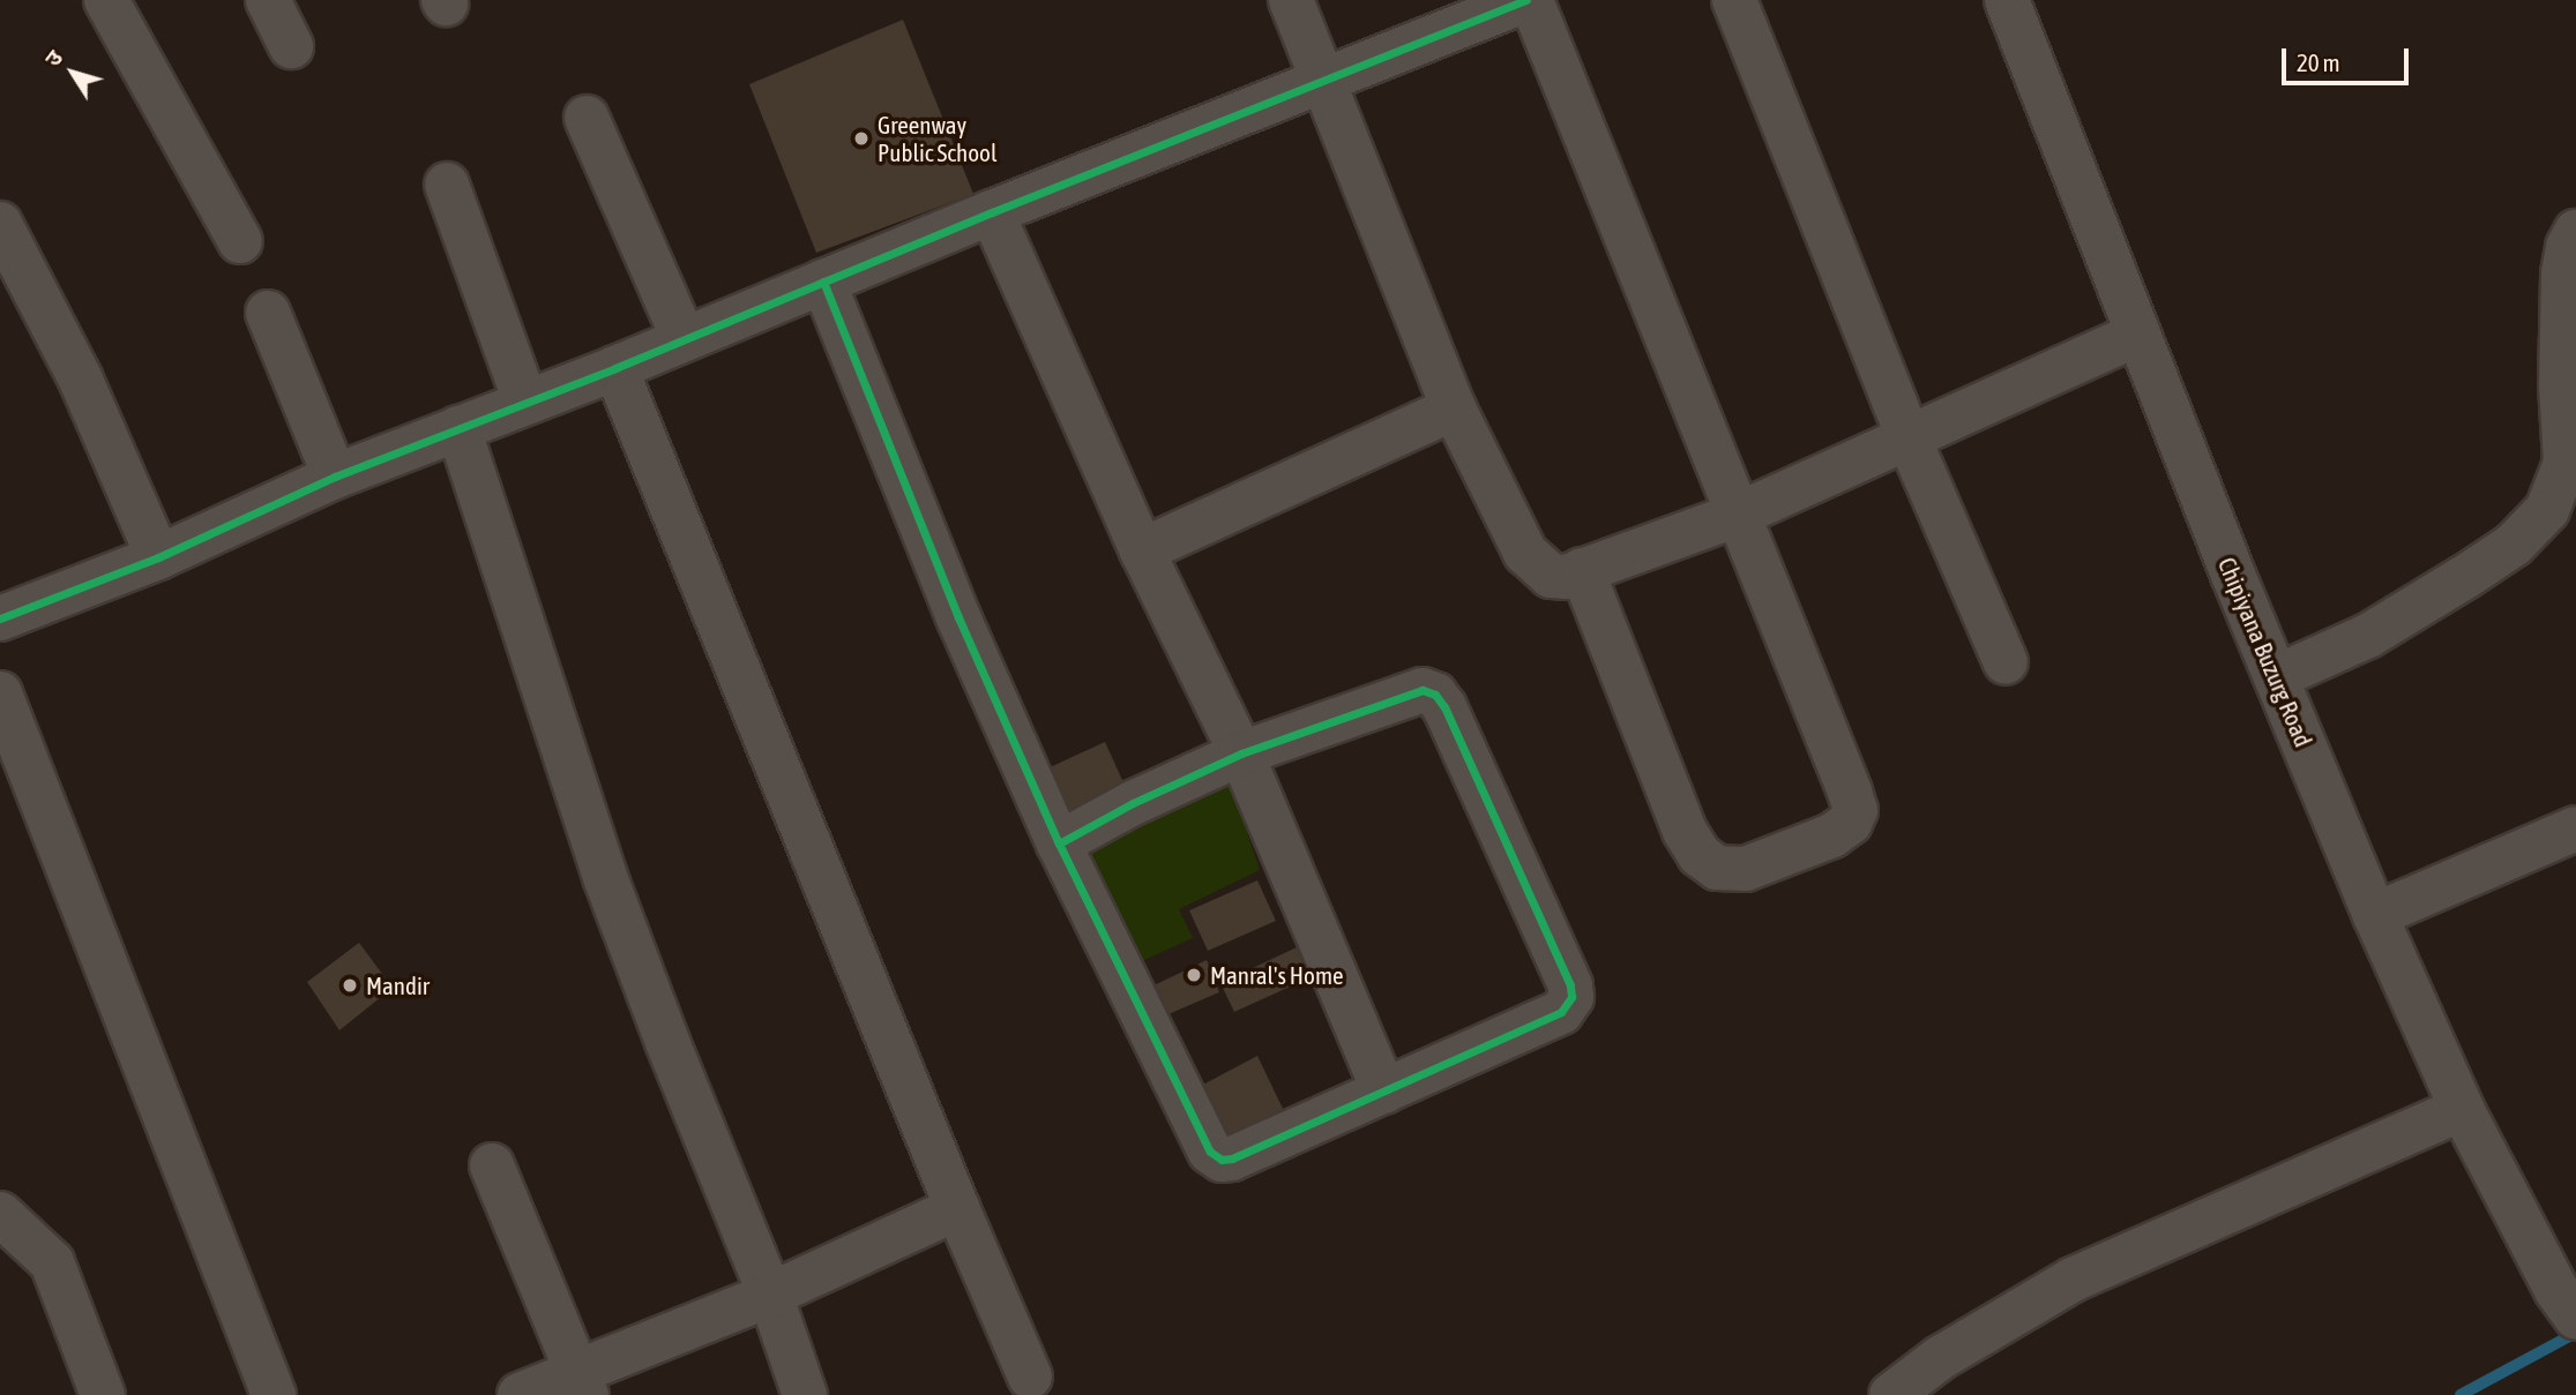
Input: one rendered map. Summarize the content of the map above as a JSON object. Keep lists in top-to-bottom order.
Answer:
{
  "streets": {
    "street": ["Chipiyana Buzurg Road"]
  },
  "places": ["Greenway Public School", "Manral's Home", "Mandir"],
  "scale_bar": "20 m",
  "north": "top left"
}
